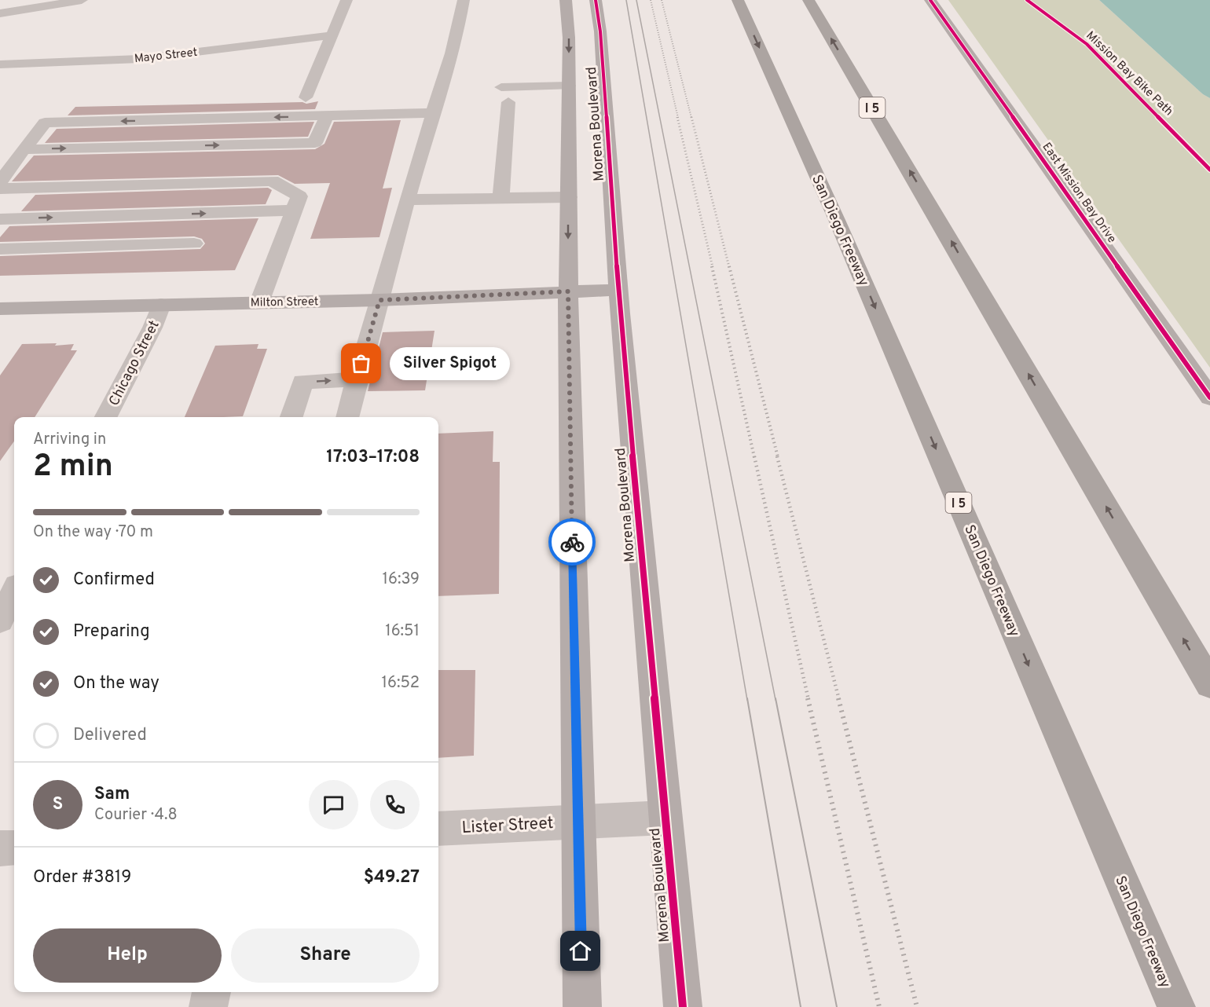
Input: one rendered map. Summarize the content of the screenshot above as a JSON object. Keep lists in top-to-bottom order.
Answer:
{
  "streets": {
    "highway": ["I 5", "San Diego Freeway"],
    "main road": ["Morena Boulevard", "East Mission Bay Drive", "Milton Street"],
    "street": ["Mayo Street", "Chicago Street", "Lister Street"],
    "cycle path": ["Mission Bay Bike Path"]
  },
  "crossings": [
    ["Morena Boulevard", "Milton Street"],
    ["Morena Boulevard", "Lister Street"],
    ["Milton Street", "Chicago Street"]
  ],
  "places": ["Silver Spigot"],
  "page": {
    "bubble": "Silver Spigot",
    "heading": ["2 min", "Arriving in", "17:03–17:08"],
    "panel": [
      "Sam",
      "Courier · 4.8",
      "Order #3819",
      "$49.27"
    ],
    "bar": "On the way · 70 m",
    "list": [
      ["Confirmed", "16:39"],
      ["Preparing", "16:51"],
      ["On the way", "16:52"],
      "Delivered"
    ],
    "round": "S",
    "buttons": ["Help", "Share"]
  }
}
